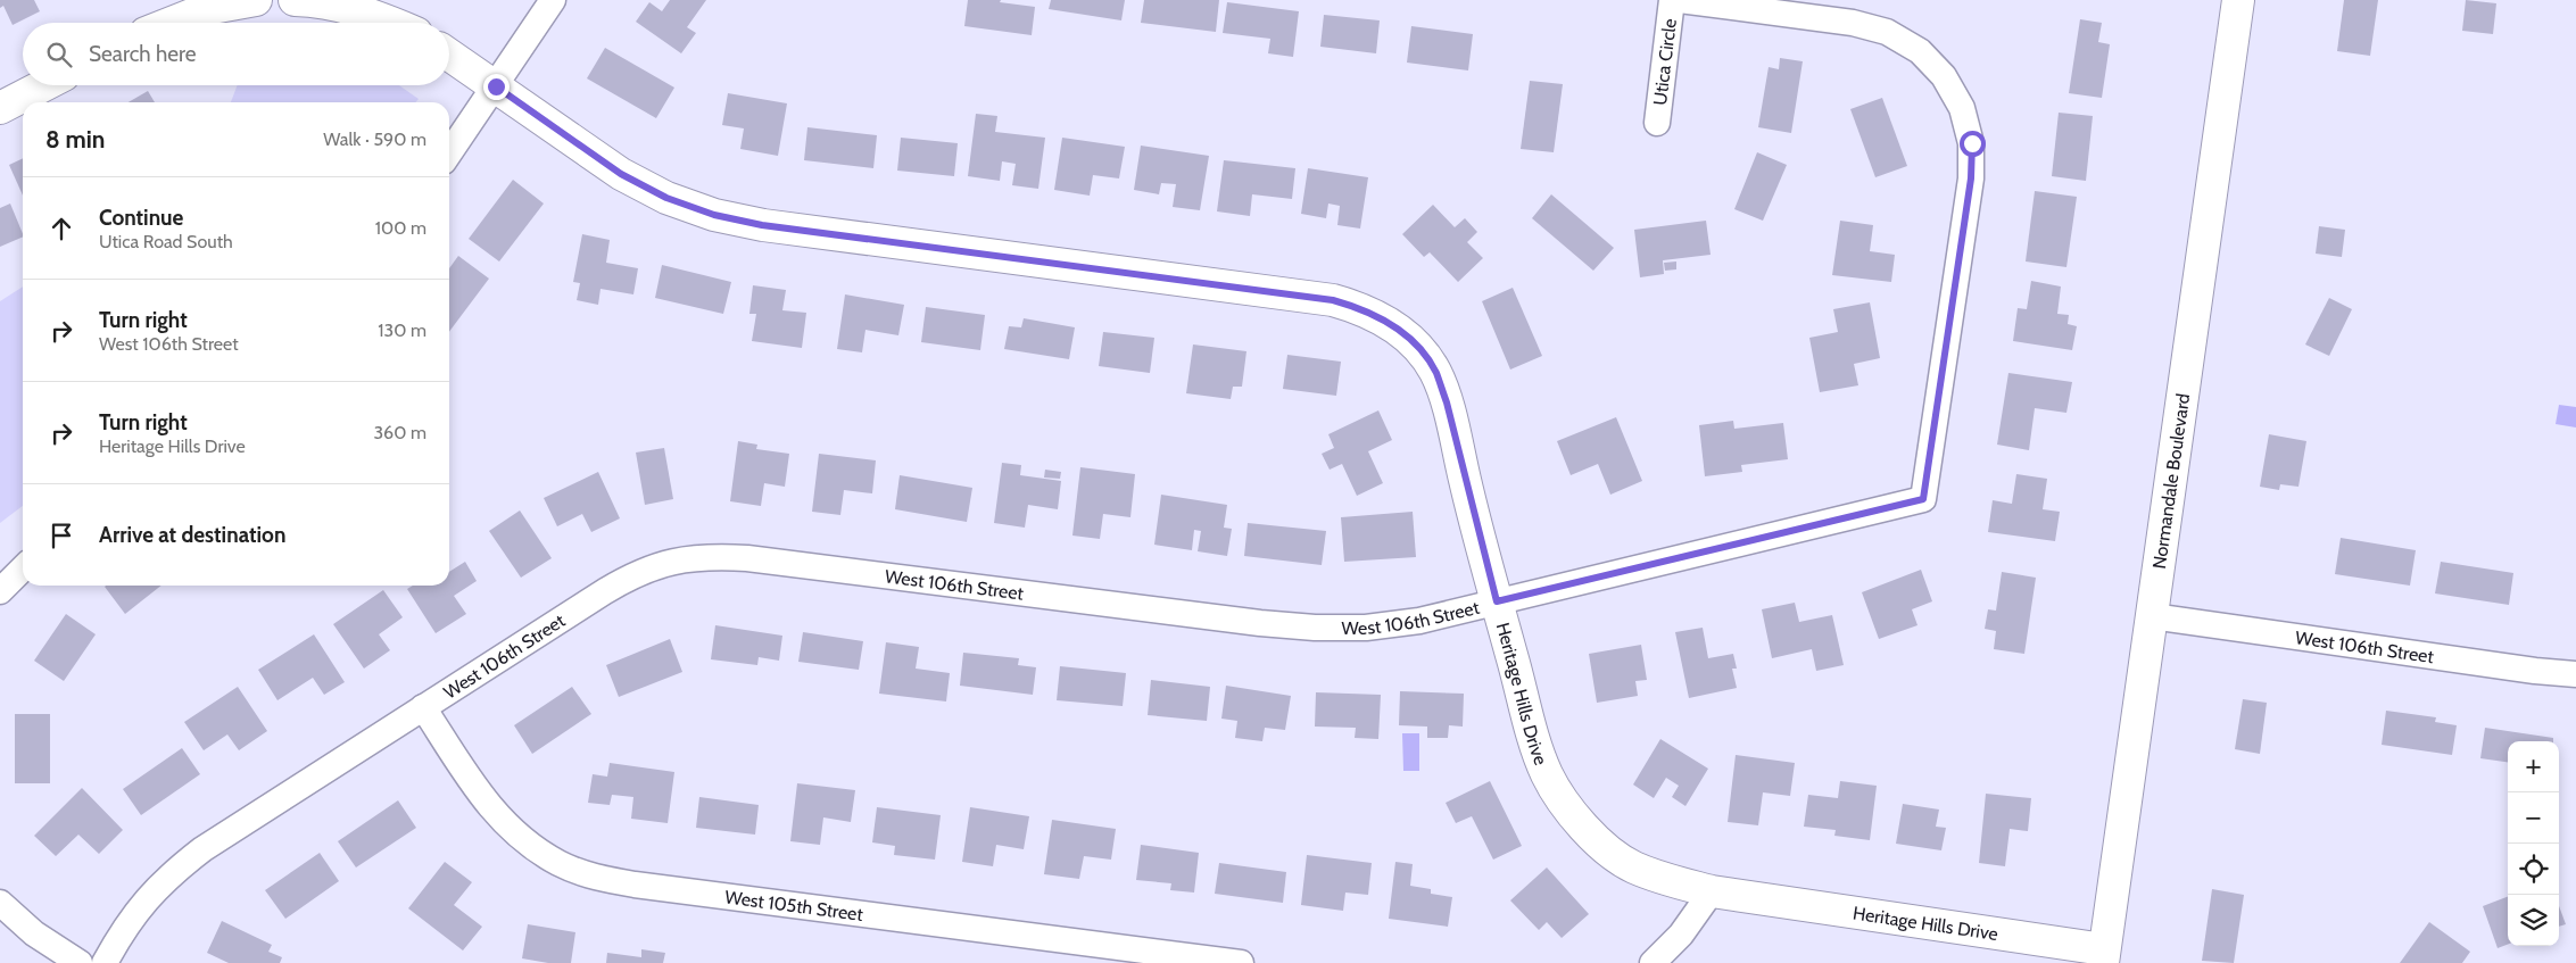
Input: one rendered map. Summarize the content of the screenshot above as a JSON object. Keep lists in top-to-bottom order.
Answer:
{
  "streets": {
    "street": [
      "Utica Circle",
      "Normandale Boulevard",
      "West 106th Street",
      "Heritage Hills Drive",
      "West 105th Street"
    ]
  },
  "crossings": [
    ["Normandale Boulevard", "West 106th Street"],
    ["Normandale Boulevard", "Heritage Hills Drive"],
    ["West 106th Street", "Heritage Hills Drive"],
    ["West 106th Street", "West 105th Street"]
  ],
  "page": {
    "search": "Search here",
    "heading": ["8 min", "Walk · 590 m"],
    "list": [
      ["Continue", "Utica Road South", "100 m"],
      ["Turn right", "West 106th Street", "130 m"],
      ["Turn right", "Heritage Hills Drive", "360 m"],
      "Arrive at destination"
    ],
    "map_buttons": ["+", "−"]
  }
}
